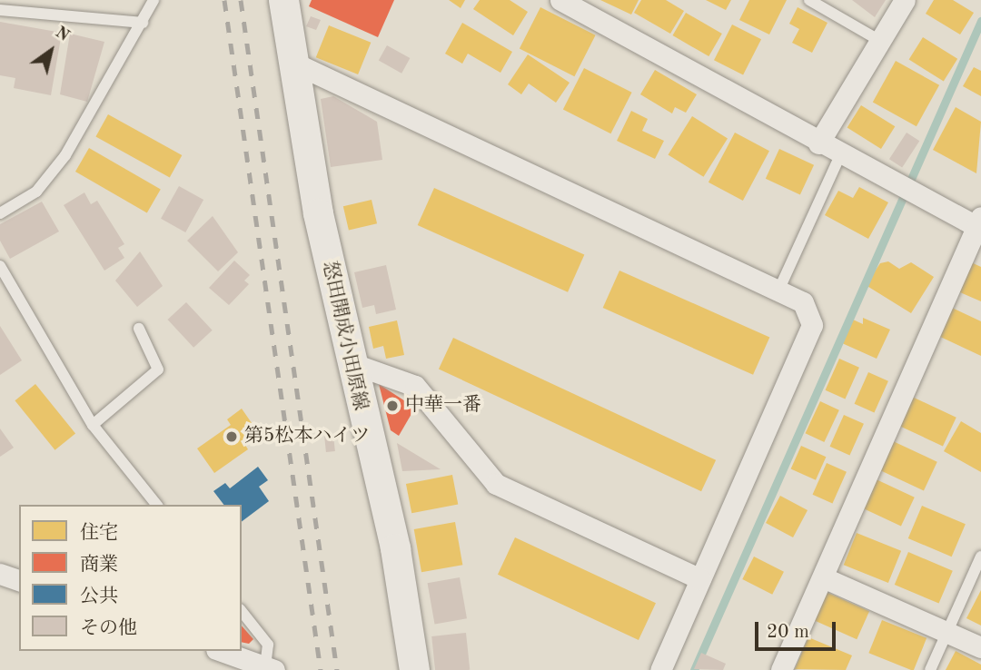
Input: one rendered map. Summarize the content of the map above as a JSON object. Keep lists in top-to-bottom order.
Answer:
{
  "streets": {
    "main road": ["怒田開成小田原線"]
  },
  "places": ["中華一番", "第5松本ハイツ"],
  "legend": [
    "住宅",
    "商業",
    "公共",
    "その他"
  ],
  "scale_bar": "20 m",
  "north": "top right"
}
